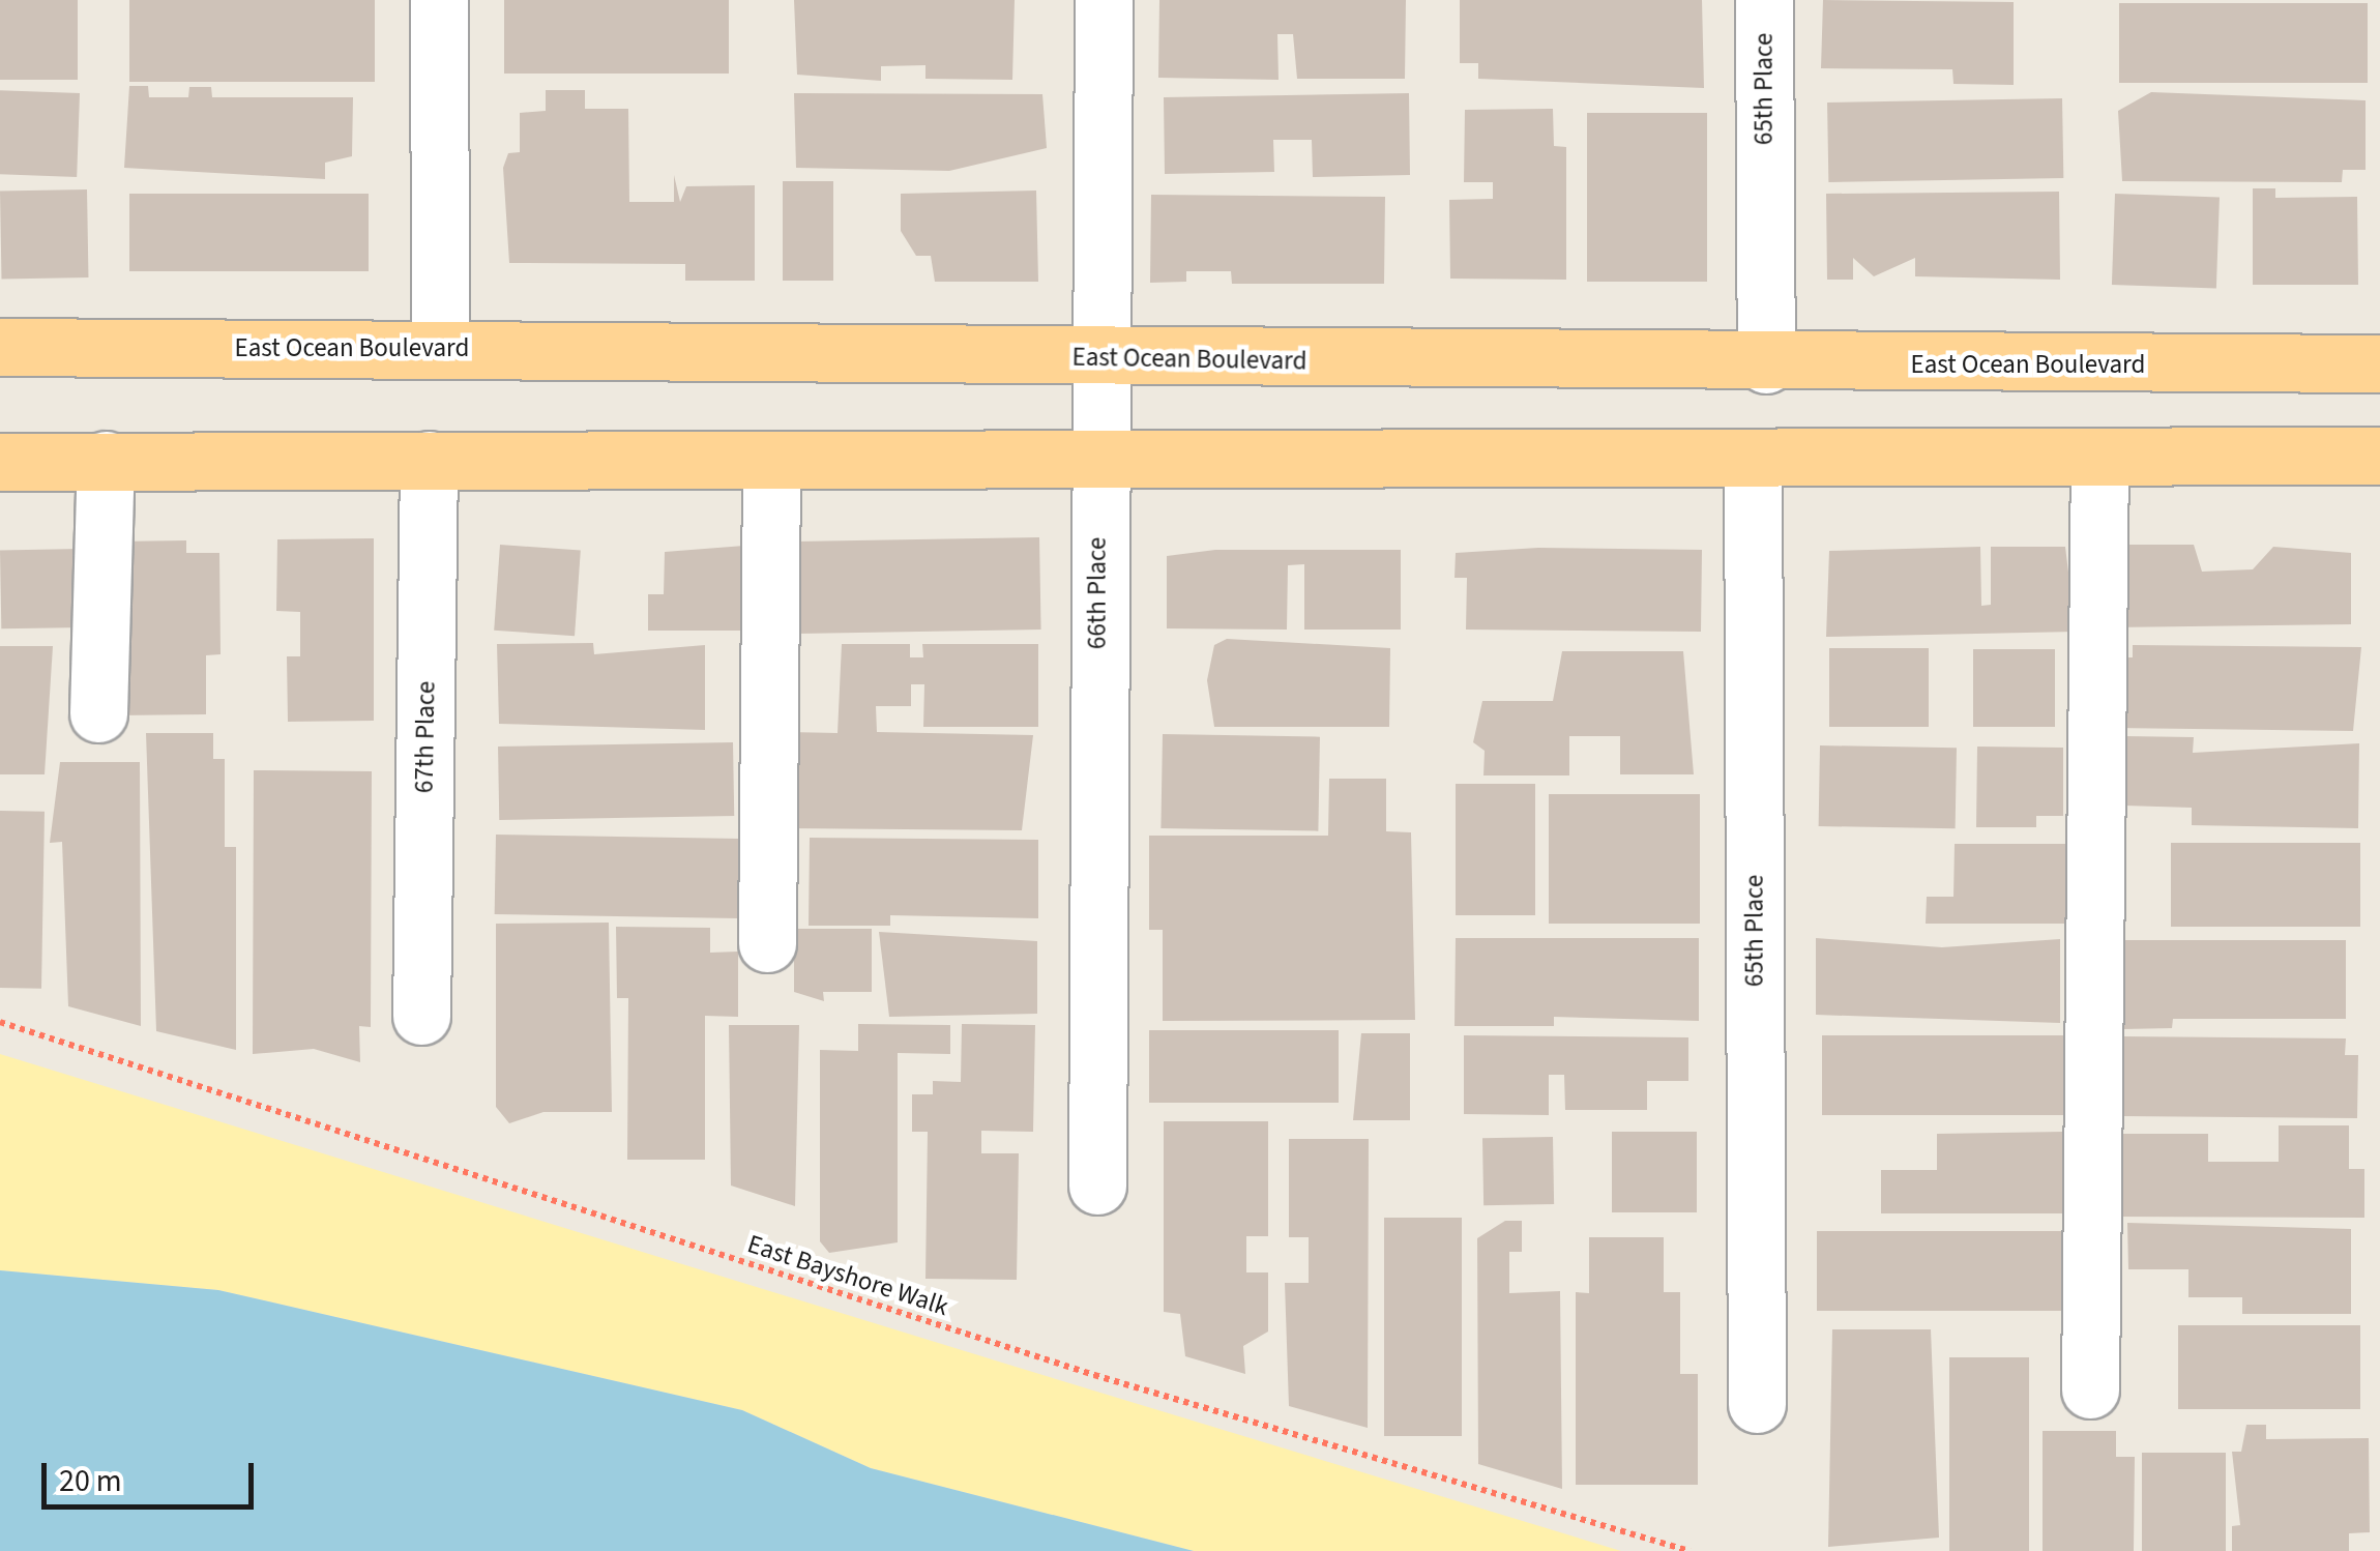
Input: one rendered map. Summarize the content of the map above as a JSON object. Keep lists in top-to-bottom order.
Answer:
{
  "streets": {
    "main road": ["East Ocean Boulevard"],
    "street": ["65th Place", "66th Place", "67th Place"],
    "path": ["East Bayshore Walk"]
  },
  "crossings": [
    ["65th Place", "East Ocean Boulevard"],
    ["East Ocean Boulevard", "66th Place"]
  ],
  "scale_bar": "20 m"
}
